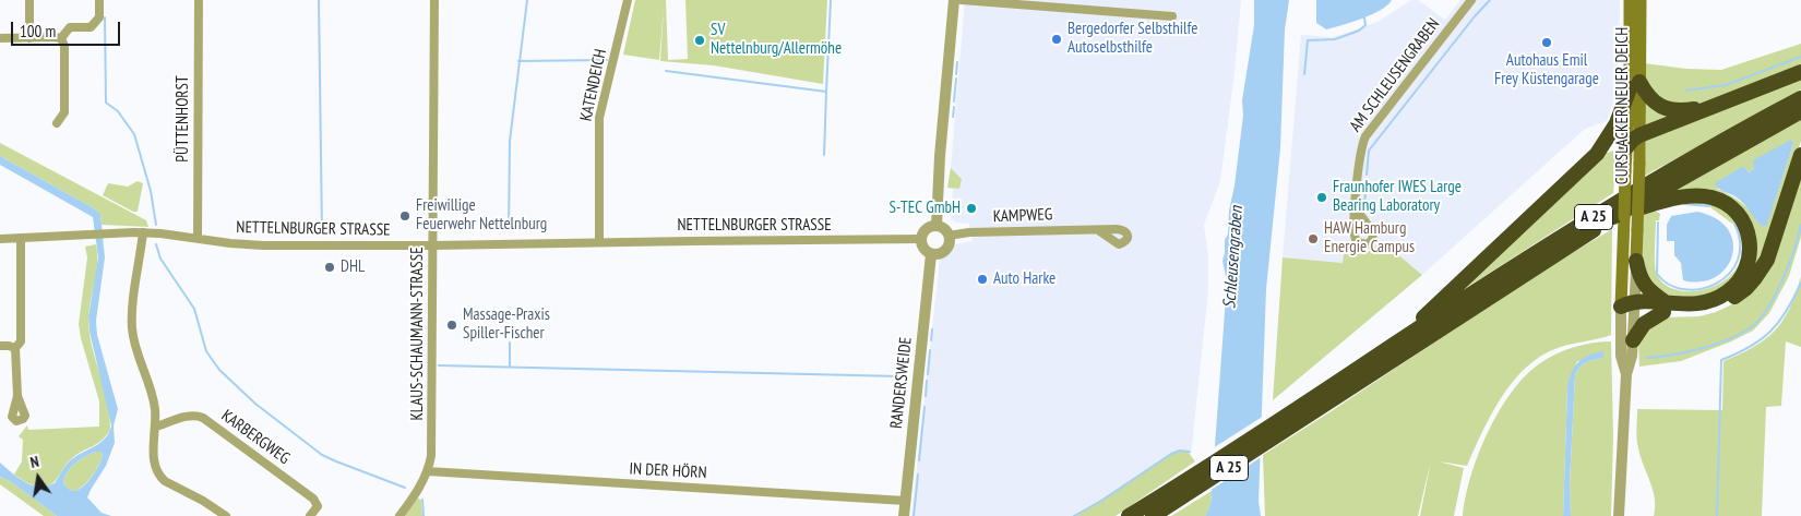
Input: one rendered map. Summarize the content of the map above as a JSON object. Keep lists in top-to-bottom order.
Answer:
{
  "streets": {
    "highway": ["A 25"],
    "main road": ["CURSLACKER NEUER DEICH"],
    "street": [
      "AM SCHLEUSENGRABEN",
      "KATENDEICH",
      "PÜTTENHORST",
      "KAMPWEG",
      "NETTELNBURGER STRASSE",
      "KLAUS-SCHAUMANN-STRASSE",
      "RANDERSWEIDE",
      "KARBERGWEG",
      "IN DER HÖRN"
    ]
  },
  "crossings": [
    ["KATENDEICH", "NETTELNBURGER STRASSE"],
    ["PÜTTENHORST", "NETTELNBURGER STRASSE"],
    ["KAMPWEG", "NETTELNBURGER STRASSE"],
    ["KAMPWEG", "RANDERSWEIDE"],
    ["NETTELNBURGER STRASSE", "KLAUS-SCHAUMANN-STRASSE"],
    ["NETTELNBURGER STRASSE", "RANDERSWEIDE"],
    ["KLAUS-SCHAUMANN-STRASSE", "IN DER HÖRN"],
    ["RANDERSWEIDE", "IN DER HÖRN"]
  ],
  "water": ["Schleusengraben"],
  "places": [
    "Bergedorfer Selbsthilfe Autoselbsthilfe",
    "SV Nettelnburg/Allermöhe",
    "Autohaus Emil Frey Küstengarage",
    "Fraunhofer IWES Large Bearing Laboratory",
    "S-TEC GmbH",
    "Freiwillige Feuerwehr Nettelnburg",
    "HAW Hamburg Energie Campus",
    "DHL",
    "Auto Harke",
    "Massage-Praxis Spiller-Fischer"
  ],
  "scale_bar": "100 m",
  "north": "top"
}
